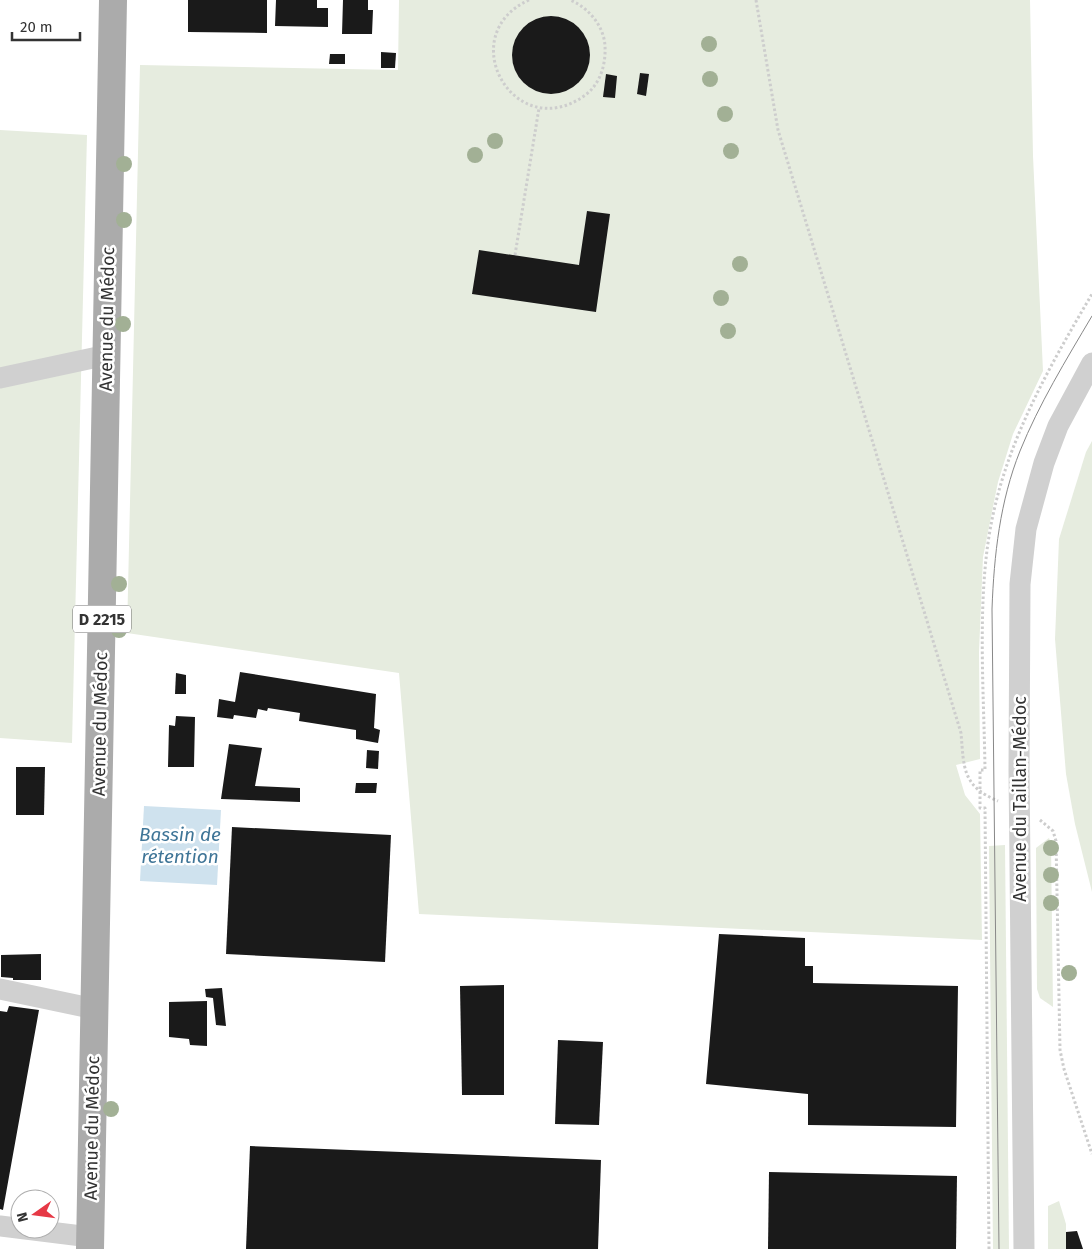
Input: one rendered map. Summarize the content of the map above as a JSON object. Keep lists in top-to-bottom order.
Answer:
{
  "streets": {
    "main road": ["Avenue du Médoc", "D 2215"],
    "street": ["Avenue du Taillan-Médoc"]
  },
  "water": ["Bassin de rétention"],
  "scale_bar": "20 m",
  "north": "left"
}
